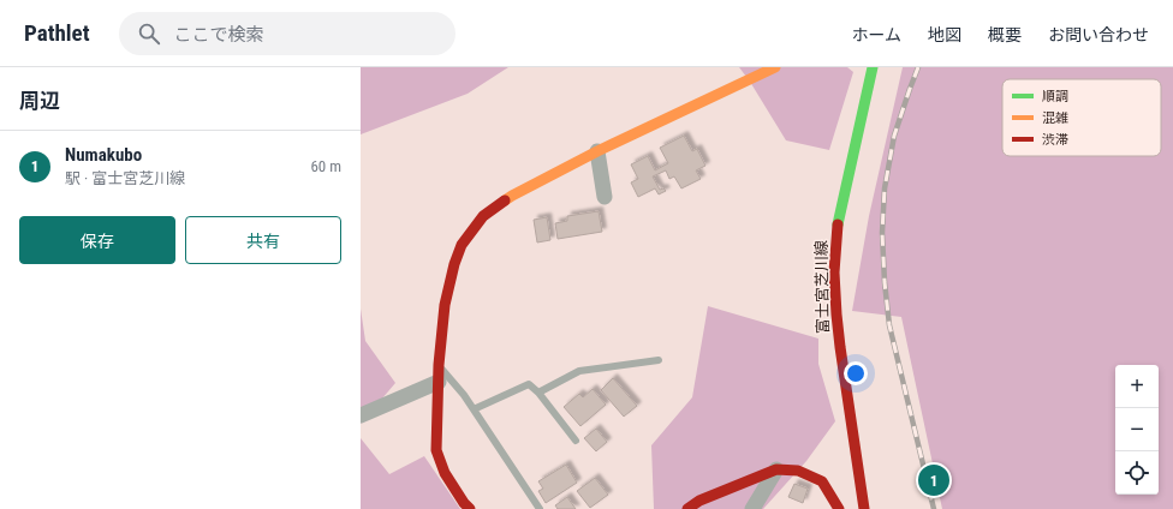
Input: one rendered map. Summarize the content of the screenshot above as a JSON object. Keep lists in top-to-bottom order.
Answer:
{
  "streets": {
    "street": ["富士宮芝川線"]
  },
  "legend": ["順調", "混雑", "渋滞"],
  "page": {
    "header": "Pathlet",
    "search": "ここで検索",
    "nav": [
      "ホーム",
      "地図",
      "概要",
      "お問い合わせ"
    ],
    "heading": "周辺",
    "list": [
      {
        "mark": "1",
        "name": "Numakubo",
        "note": "駅 · 富士宮芝川線",
        "value": "60 m"
      }
    ],
    "buttons": ["保存", "共有"],
    "map_buttons": ["+", "−"],
    "pins": "1"
  }
}
